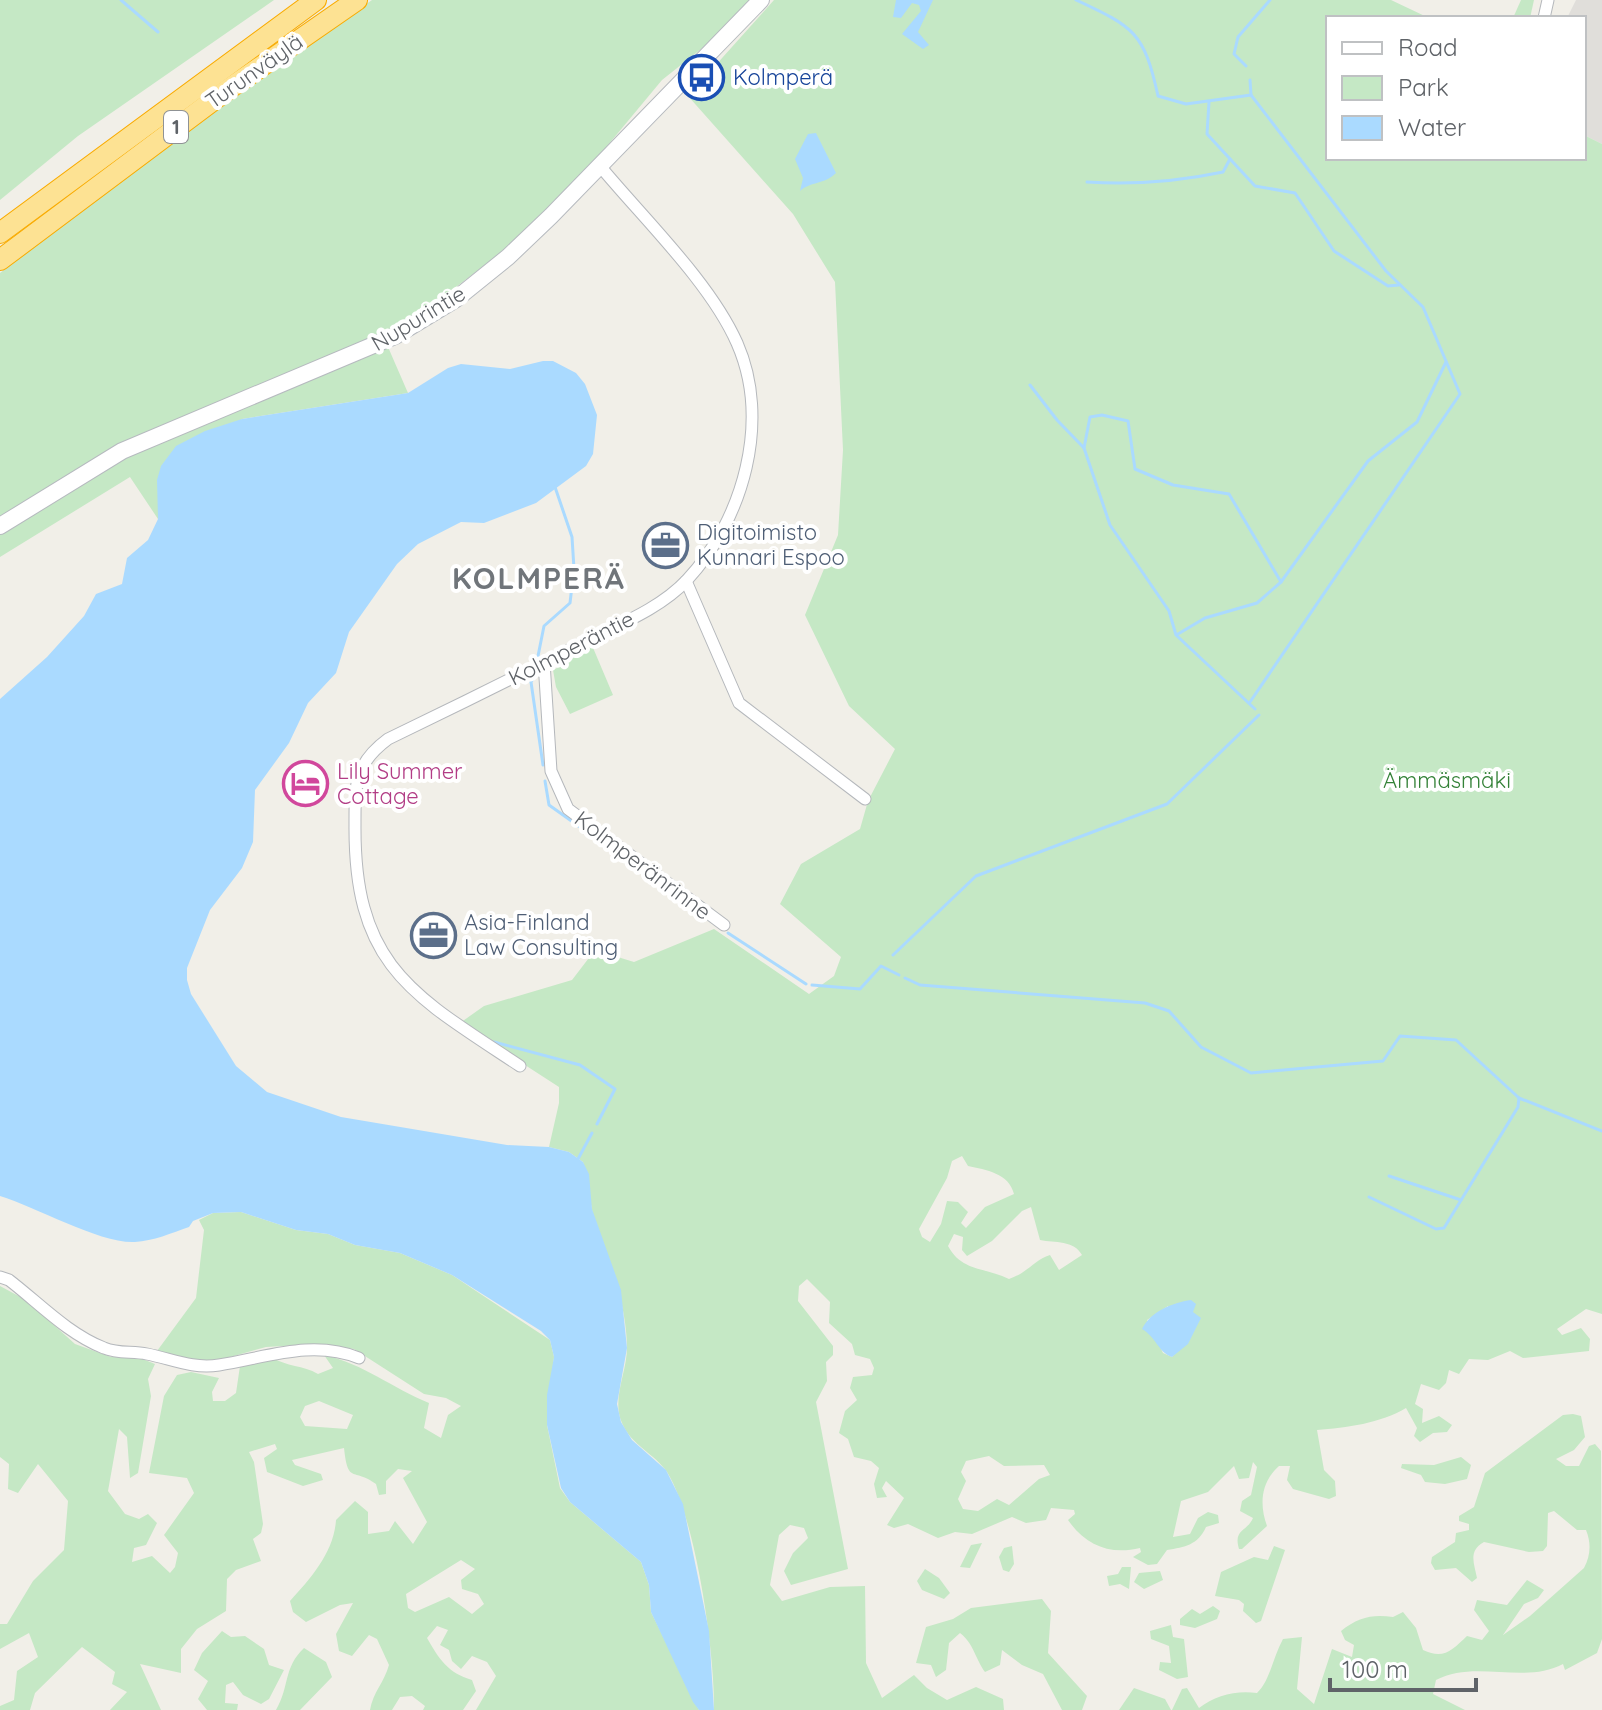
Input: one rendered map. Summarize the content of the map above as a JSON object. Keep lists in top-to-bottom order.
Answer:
{
  "streets": {
    "highway": ["Turunväylä", "1"],
    "main road": ["Nupurintie"],
    "street": ["Kolmperäntie", "Kolmperänrinne"]
  },
  "crossings": [
    ["Nupurintie", "Kolmperäntie"],
    ["Kolmperäntie", "Kolmperänrinne"]
  ],
  "districts": ["KOLMPERÄ"],
  "parks": ["Ämmäsmäki"],
  "places": {
    "bus stop": ["Kolmperä"],
    "office": ["Digitoimisto Kunnari Espoo", "Asia-Finland Law Consulting"],
    "hotel": ["Lily Summer Cottage"]
  },
  "legend": ["Road", "Park", "Water"],
  "scale_bar": "100 m"
}
